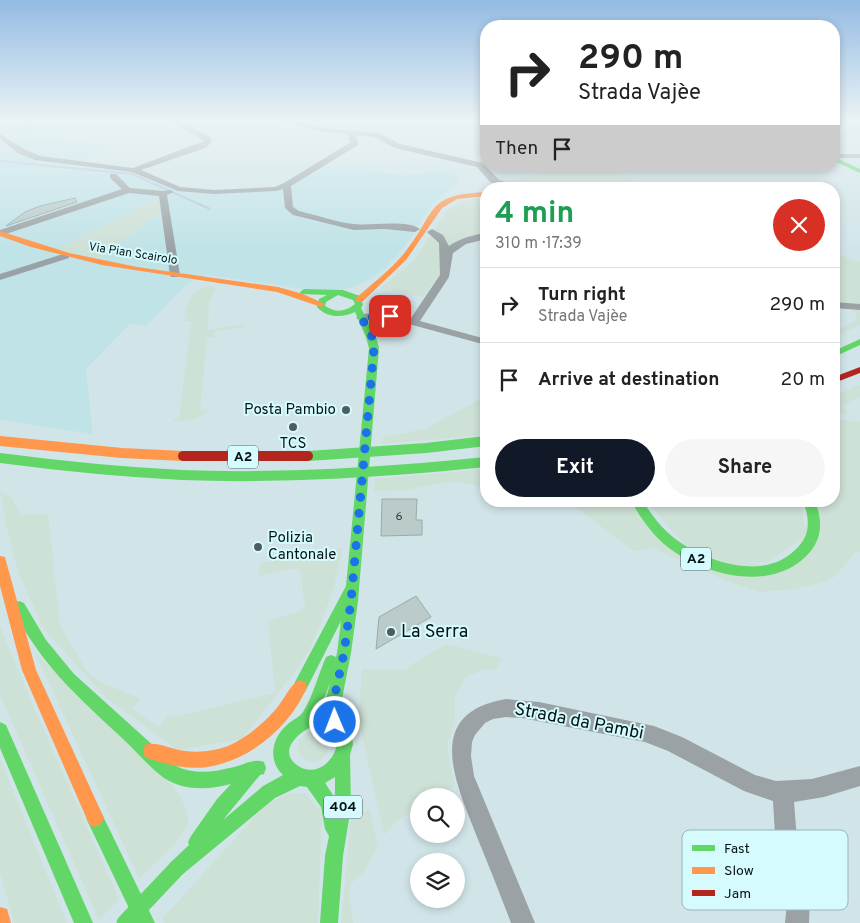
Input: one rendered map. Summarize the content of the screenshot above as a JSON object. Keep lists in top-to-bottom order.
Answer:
{
  "streets": {
    "main road": ["Via Pian Scairolo", "A2", "404"],
    "street": ["Strada da Pambi"]
  },
  "places": [
    "Posta Pambio",
    "TCS",
    "Polizia Cantonale",
    "La Serra"
  ],
  "house_numbers": ["6"],
  "legend": ["Fast", "Slow", "Jam"],
  "page": {
    "turn": ["290 m", "Strada Vajèe"],
    "then": "Then",
    "heading": ["4 min", "310 m · 17:39"],
    "list": [
      {
        "name": "Turn right",
        "note": "Strada Vajèe",
        "value": "290 m"
      },
      {
        "name": "Arrive at destination",
        "value": "20 m"
      }
    ],
    "buttons": ["Exit", "Share"]
  }
}
